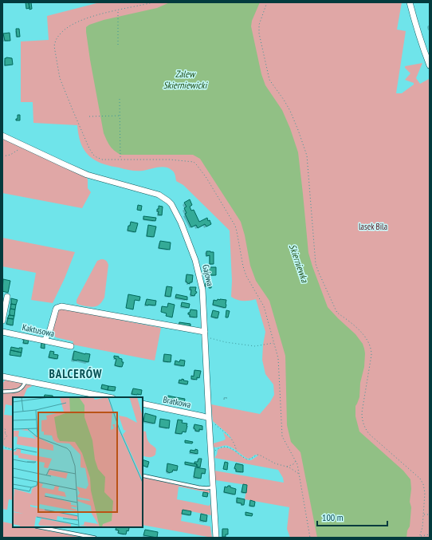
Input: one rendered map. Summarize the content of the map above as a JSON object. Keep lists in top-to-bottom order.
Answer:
{
  "streets": {
    "street": ["Gajowa", "Kaktusowa", "Bratkowa"]
  },
  "crossings": [
    ["Gajowa", "Bratkowa"]
  ],
  "districts": ["BALCERÓW"],
  "water": ["Zalew Skierniewicki", "Skierniewka"],
  "parks": ["lasek Bila"],
  "scale_bar": "100 m"
}
